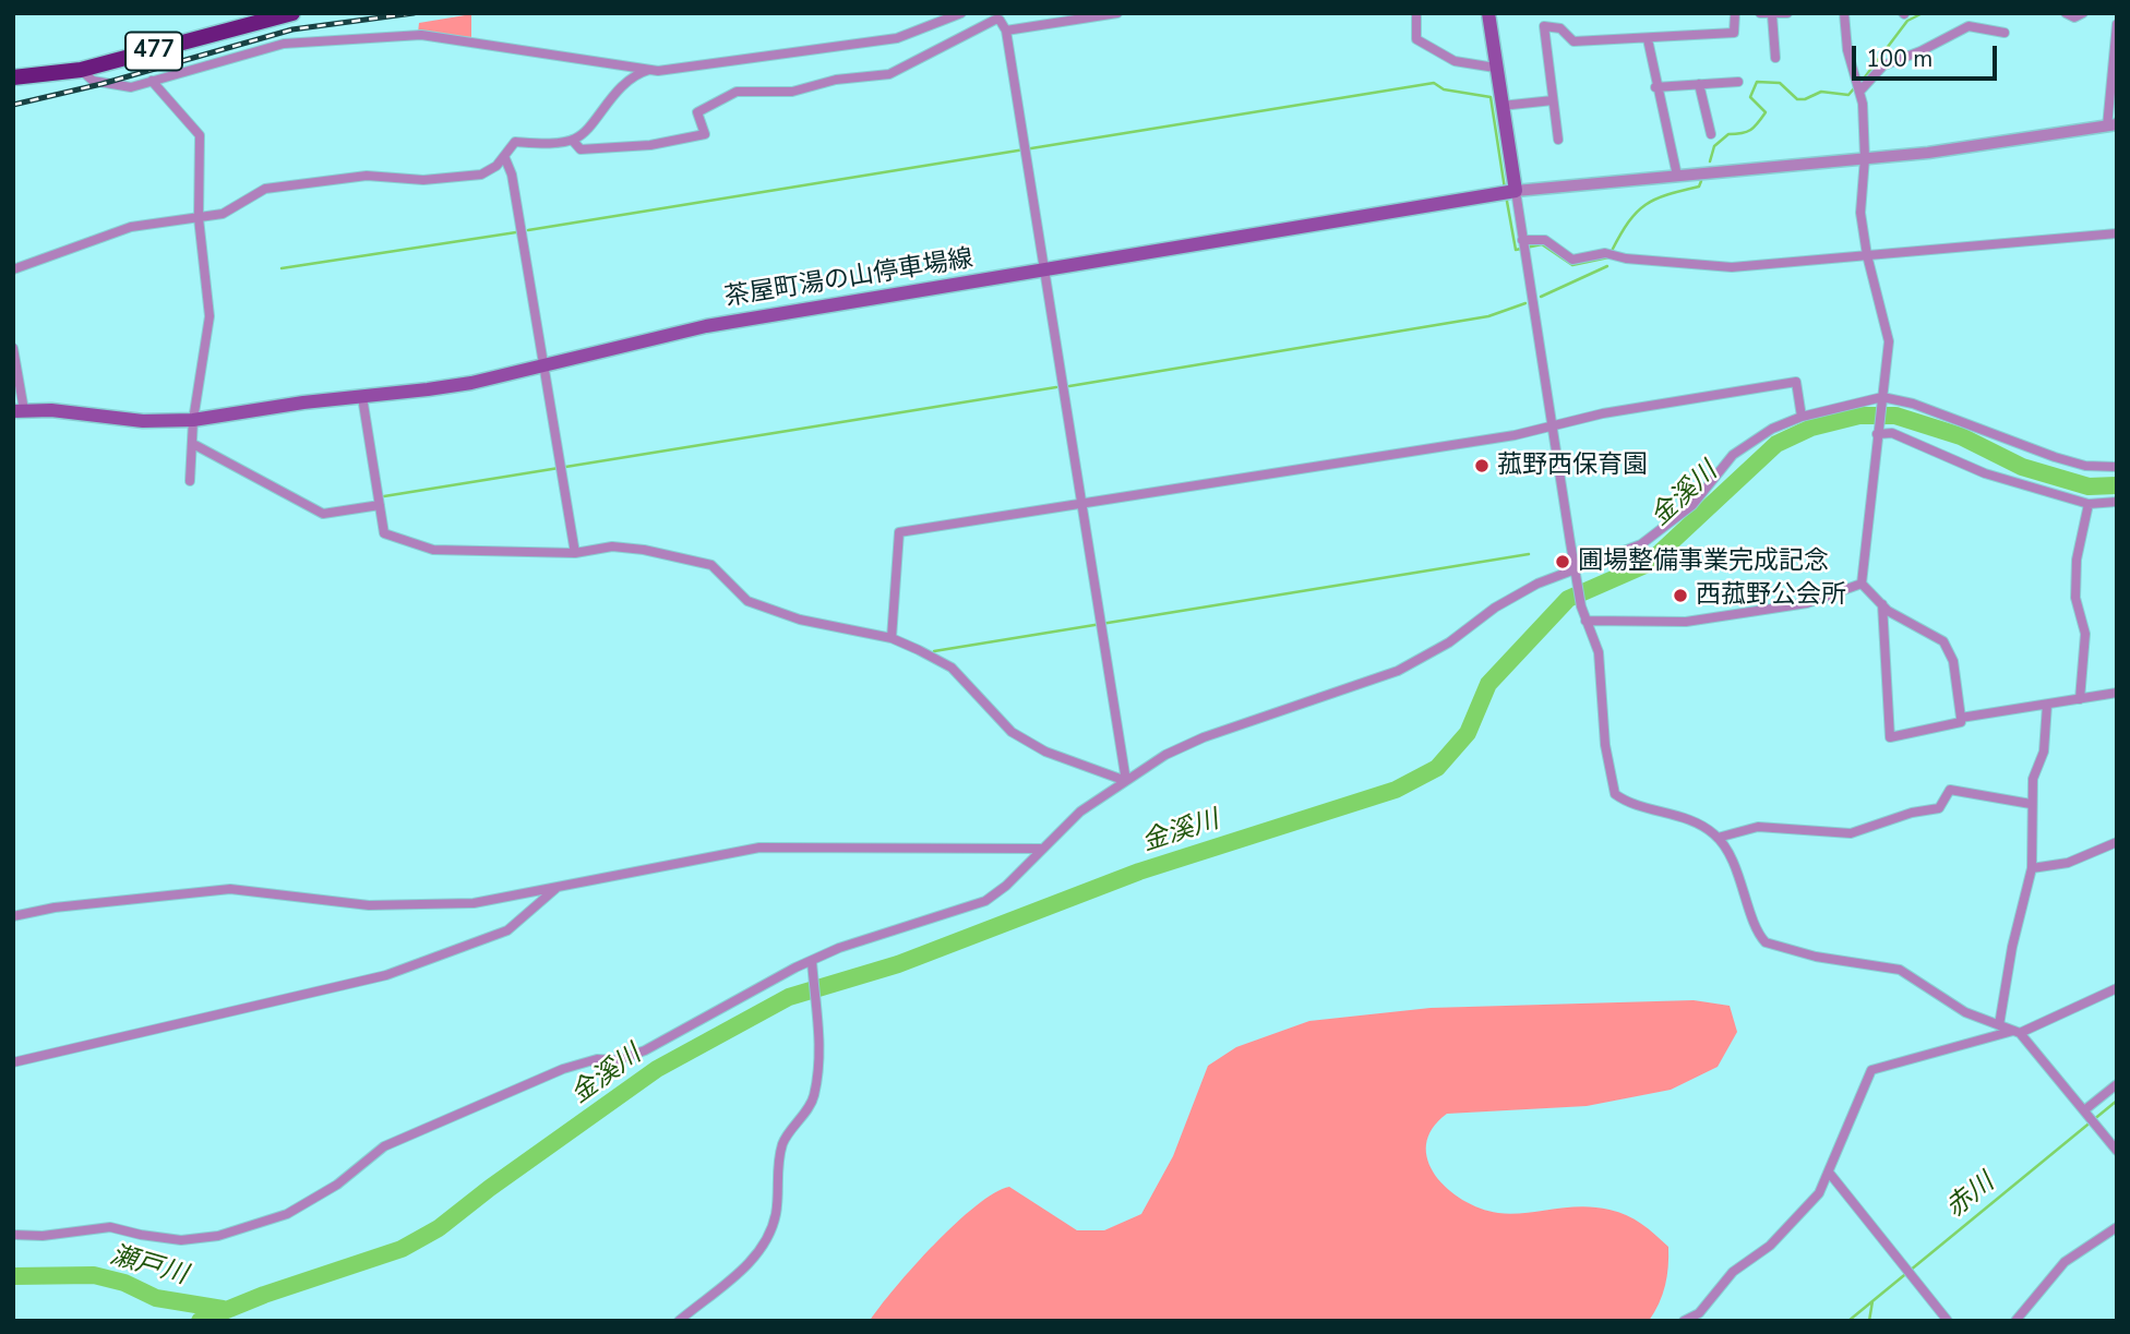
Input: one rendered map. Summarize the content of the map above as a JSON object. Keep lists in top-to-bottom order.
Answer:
{
  "streets": {
    "highway": ["477"],
    "main road": ["茶屋町湯の山停車場線"]
  },
  "water": ["金溪川", "赤川", "瀬戸川"],
  "places": ["菰野西保育園", "圃場整備事業完成記念", "西菰野公会所"],
  "scale_bar": "100 m"
}
